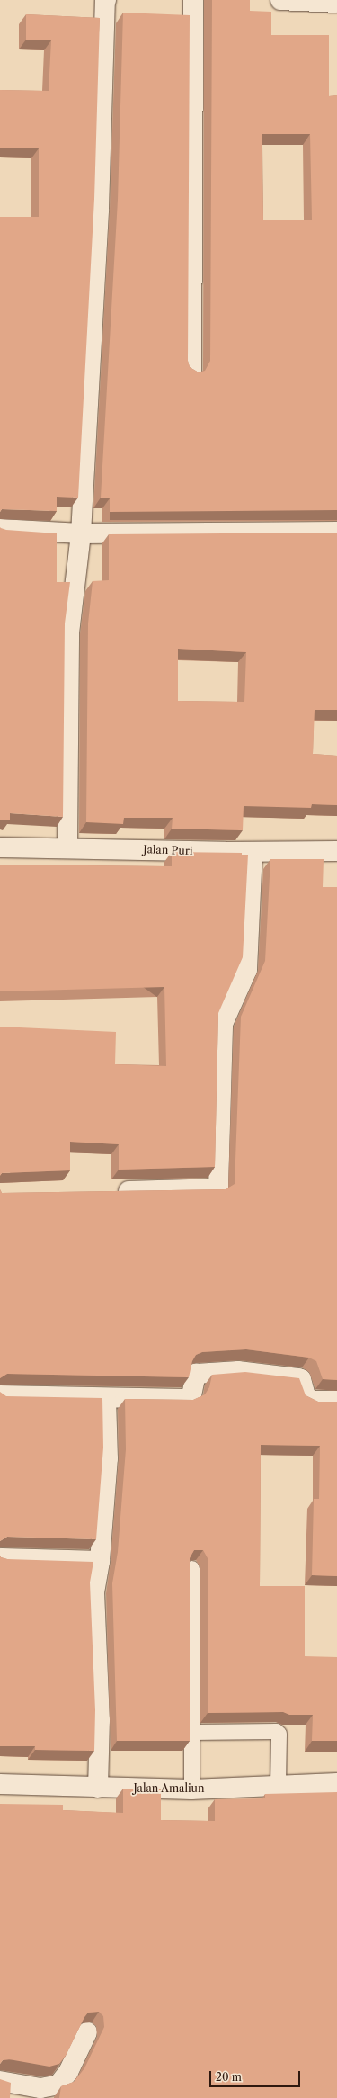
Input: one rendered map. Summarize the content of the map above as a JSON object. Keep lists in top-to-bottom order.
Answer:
{
  "streets": {
    "street": ["Jalan Puri", "Jalan Amaliun"]
  },
  "scale_bar": "20 m"
}
